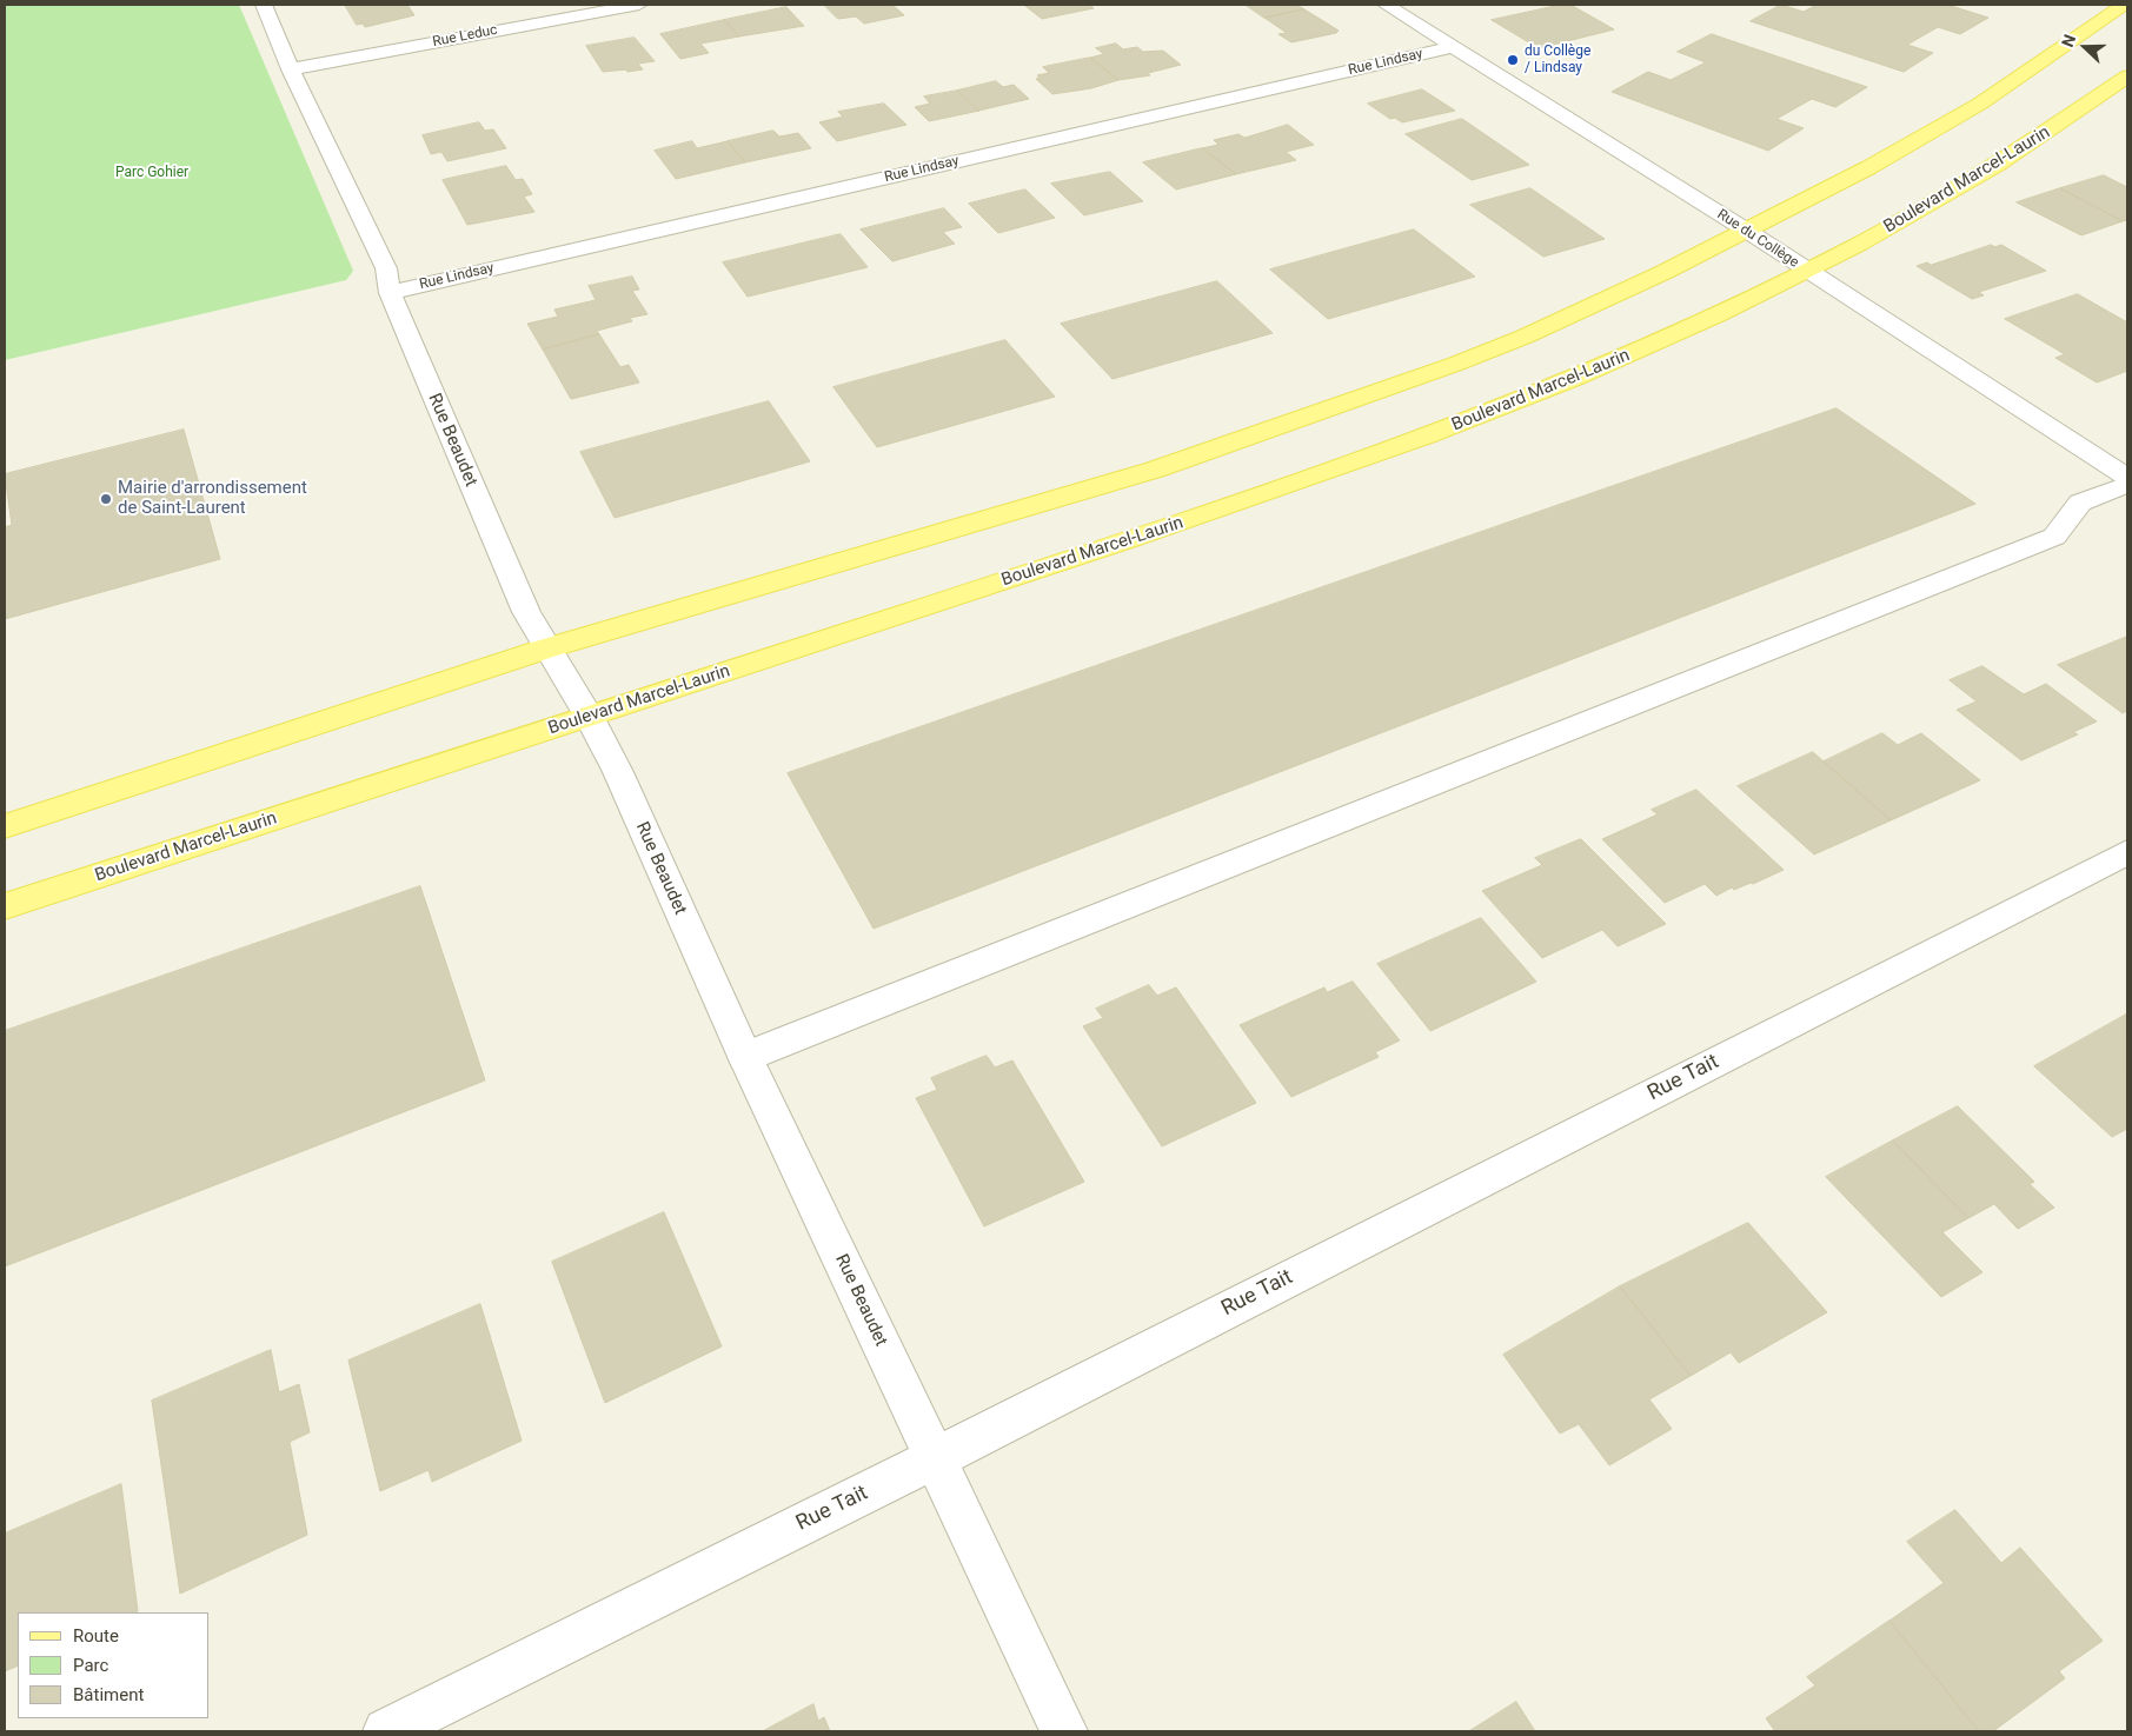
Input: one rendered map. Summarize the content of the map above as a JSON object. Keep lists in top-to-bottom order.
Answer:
{
  "streets": {
    "main road": ["Boulevard Marcel-Laurin"],
    "street": [
      "Rue Leduc",
      "Rue Lindsay",
      "Rue du Collège",
      "Rue Beaudet",
      "Rue Tait"
    ]
  },
  "crossings": [
    ["Rue Leduc", "Rue Beaudet"],
    ["Rue Lindsay", "Rue du Collège"],
    ["Rue Lindsay", "Rue Beaudet"],
    ["Boulevard Marcel-Laurin", "Rue du Collège"],
    ["Boulevard Marcel-Laurin", "Rue Beaudet"],
    ["Rue Beaudet", "Rue Tait"]
  ],
  "parks": ["Parc Gohier"],
  "places": ["du Collège / Lindsay", "Mairie d'arrondissement de Saint-Laurent"],
  "legend": ["Route", "Parc", "Bâtiment"],
  "north": "left"
}
